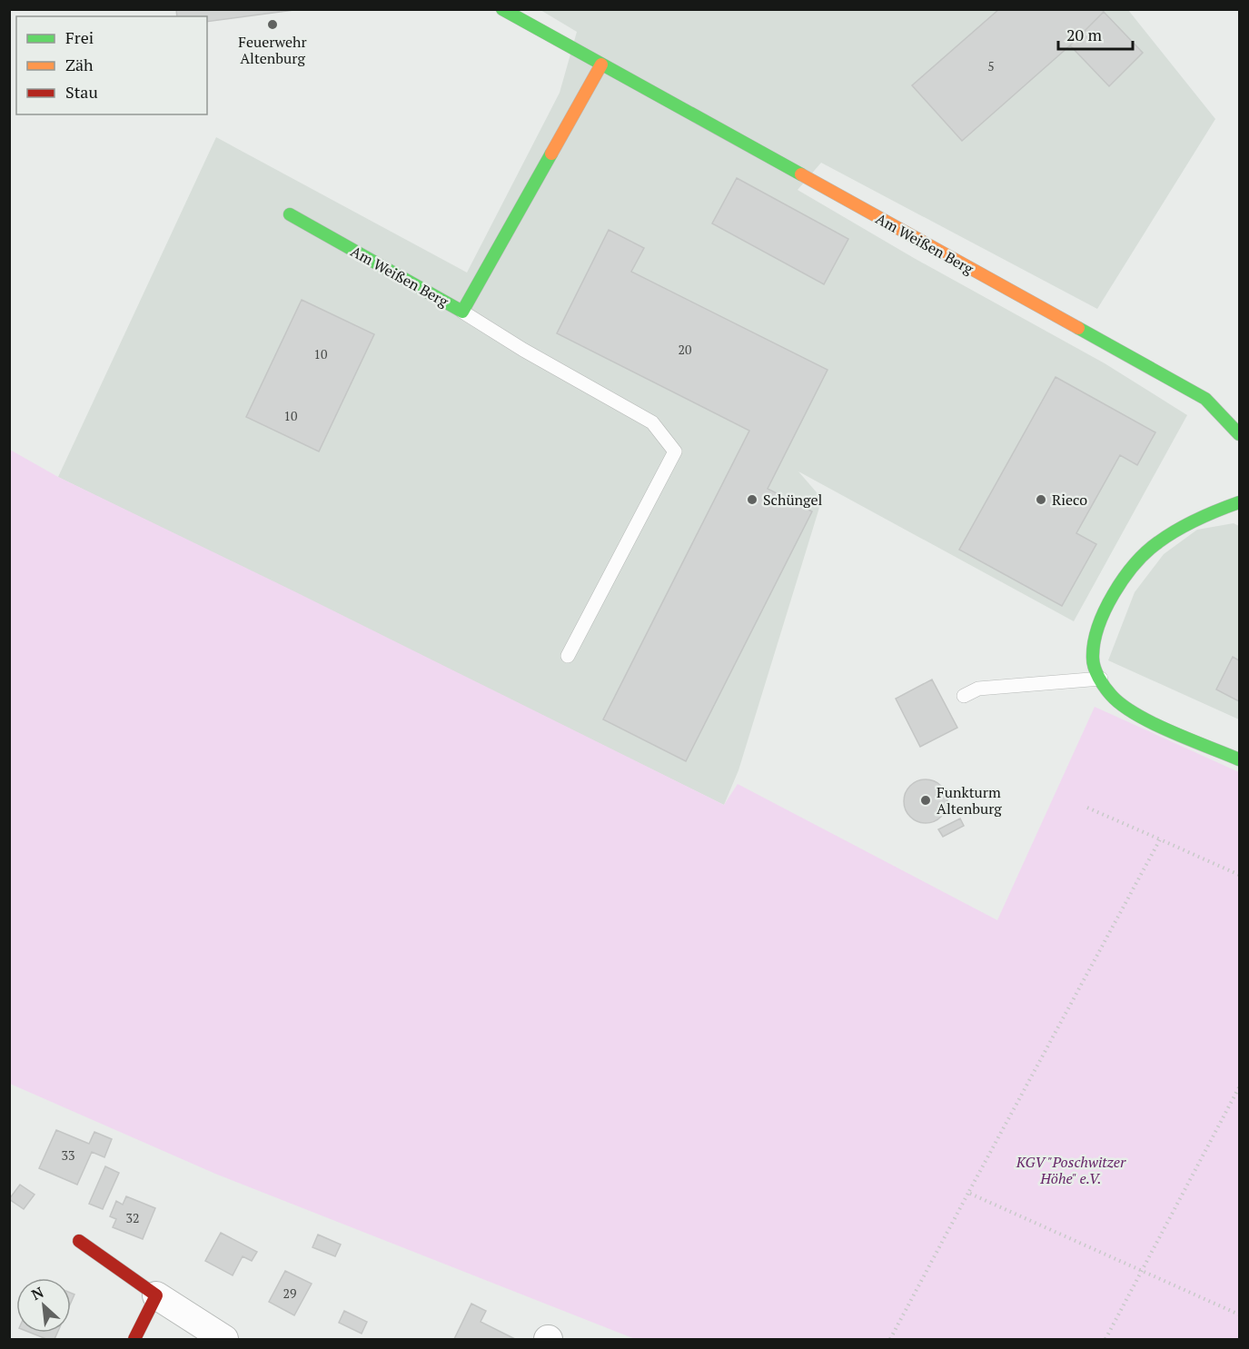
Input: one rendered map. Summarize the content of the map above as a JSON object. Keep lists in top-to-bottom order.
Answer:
{
  "streets": {
    "street": ["Am Weißen Berg"]
  },
  "parks": ["KGV \"Poschwitzer Höhe\" e.V."],
  "places": [
    "Feuerwehr Altenburg",
    "Schüngel",
    "Rieco",
    "Funkturm Altenburg"
  ],
  "house_numbers": [
    "5",
    "20",
    "10",
    "10",
    "33",
    "32",
    "29"
  ],
  "legend": ["Frei", "Zäh", "Stau"],
  "scale_bar": "20 m",
  "north": "top left"
}
